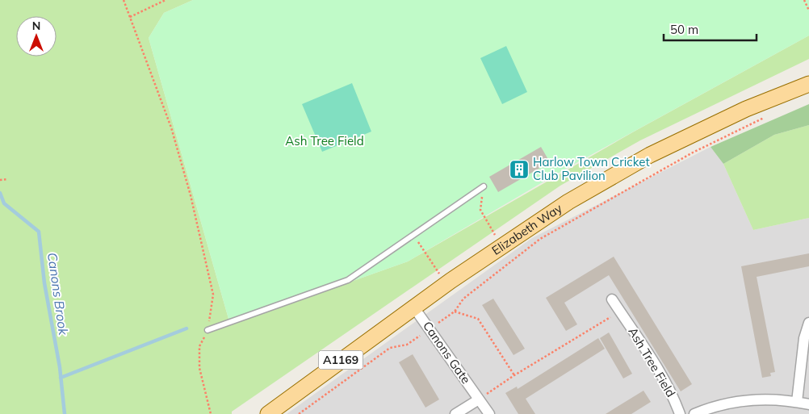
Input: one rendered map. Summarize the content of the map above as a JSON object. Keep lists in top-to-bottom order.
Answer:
{
  "streets": {
    "main road": ["Elizabeth Way", "A1169"],
    "street": ["Canons Gate", "Ash Tree Field"]
  },
  "crossings": [
    ["Elizabeth Way", "Canons Gate"]
  ],
  "water": ["Canons Brook"],
  "parks": ["Ash Tree Field"],
  "places": {
    "building": ["Harlow Town Cricket Club Pavilion"]
  },
  "scale_bar": "50 m",
  "north": "top"
}
